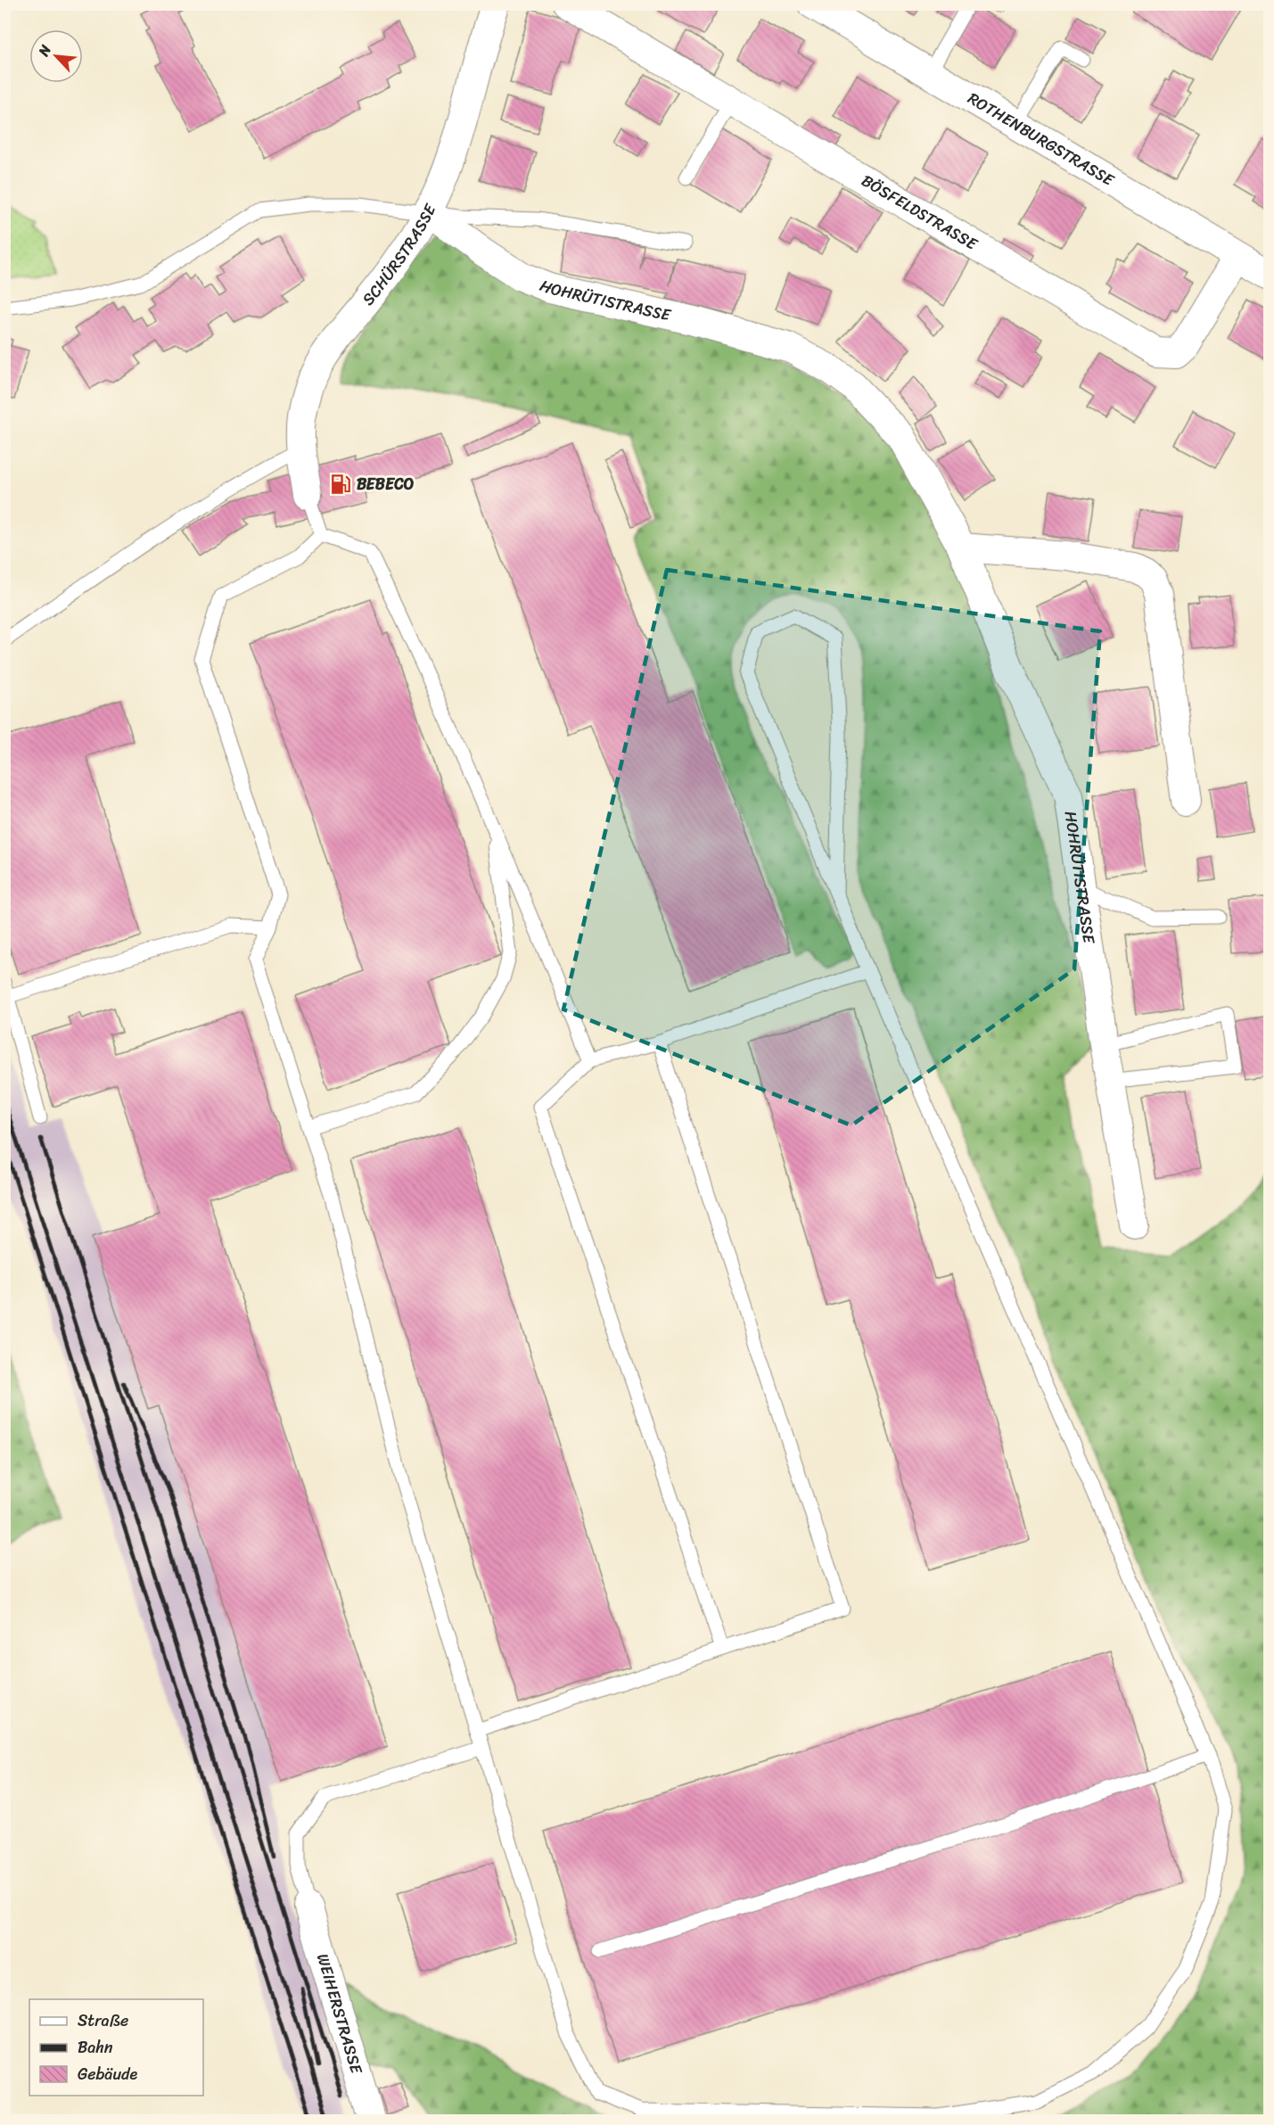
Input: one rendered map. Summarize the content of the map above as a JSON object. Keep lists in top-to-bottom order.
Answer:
{
  "streets": {
    "main road": ["ROTHENBURGSTRASSE"],
    "street": [
      "BÖSFELDSTRASSE",
      "SCHÜRSTRASSE",
      "HOHRÜTISTRASSE",
      "WEIHERSTRASSE"
    ]
  },
  "crossings": [
    ["ROTHENBURGSTRASSE", "BÖSFELDSTRASSE"],
    ["SCHÜRSTRASSE", "HOHRÜTISTRASSE"]
  ],
  "places": {
    "fuel station": ["BEBECO"]
  },
  "legend": ["Straße", "Bahn", "Gebäude"],
  "north": "top left"
}
